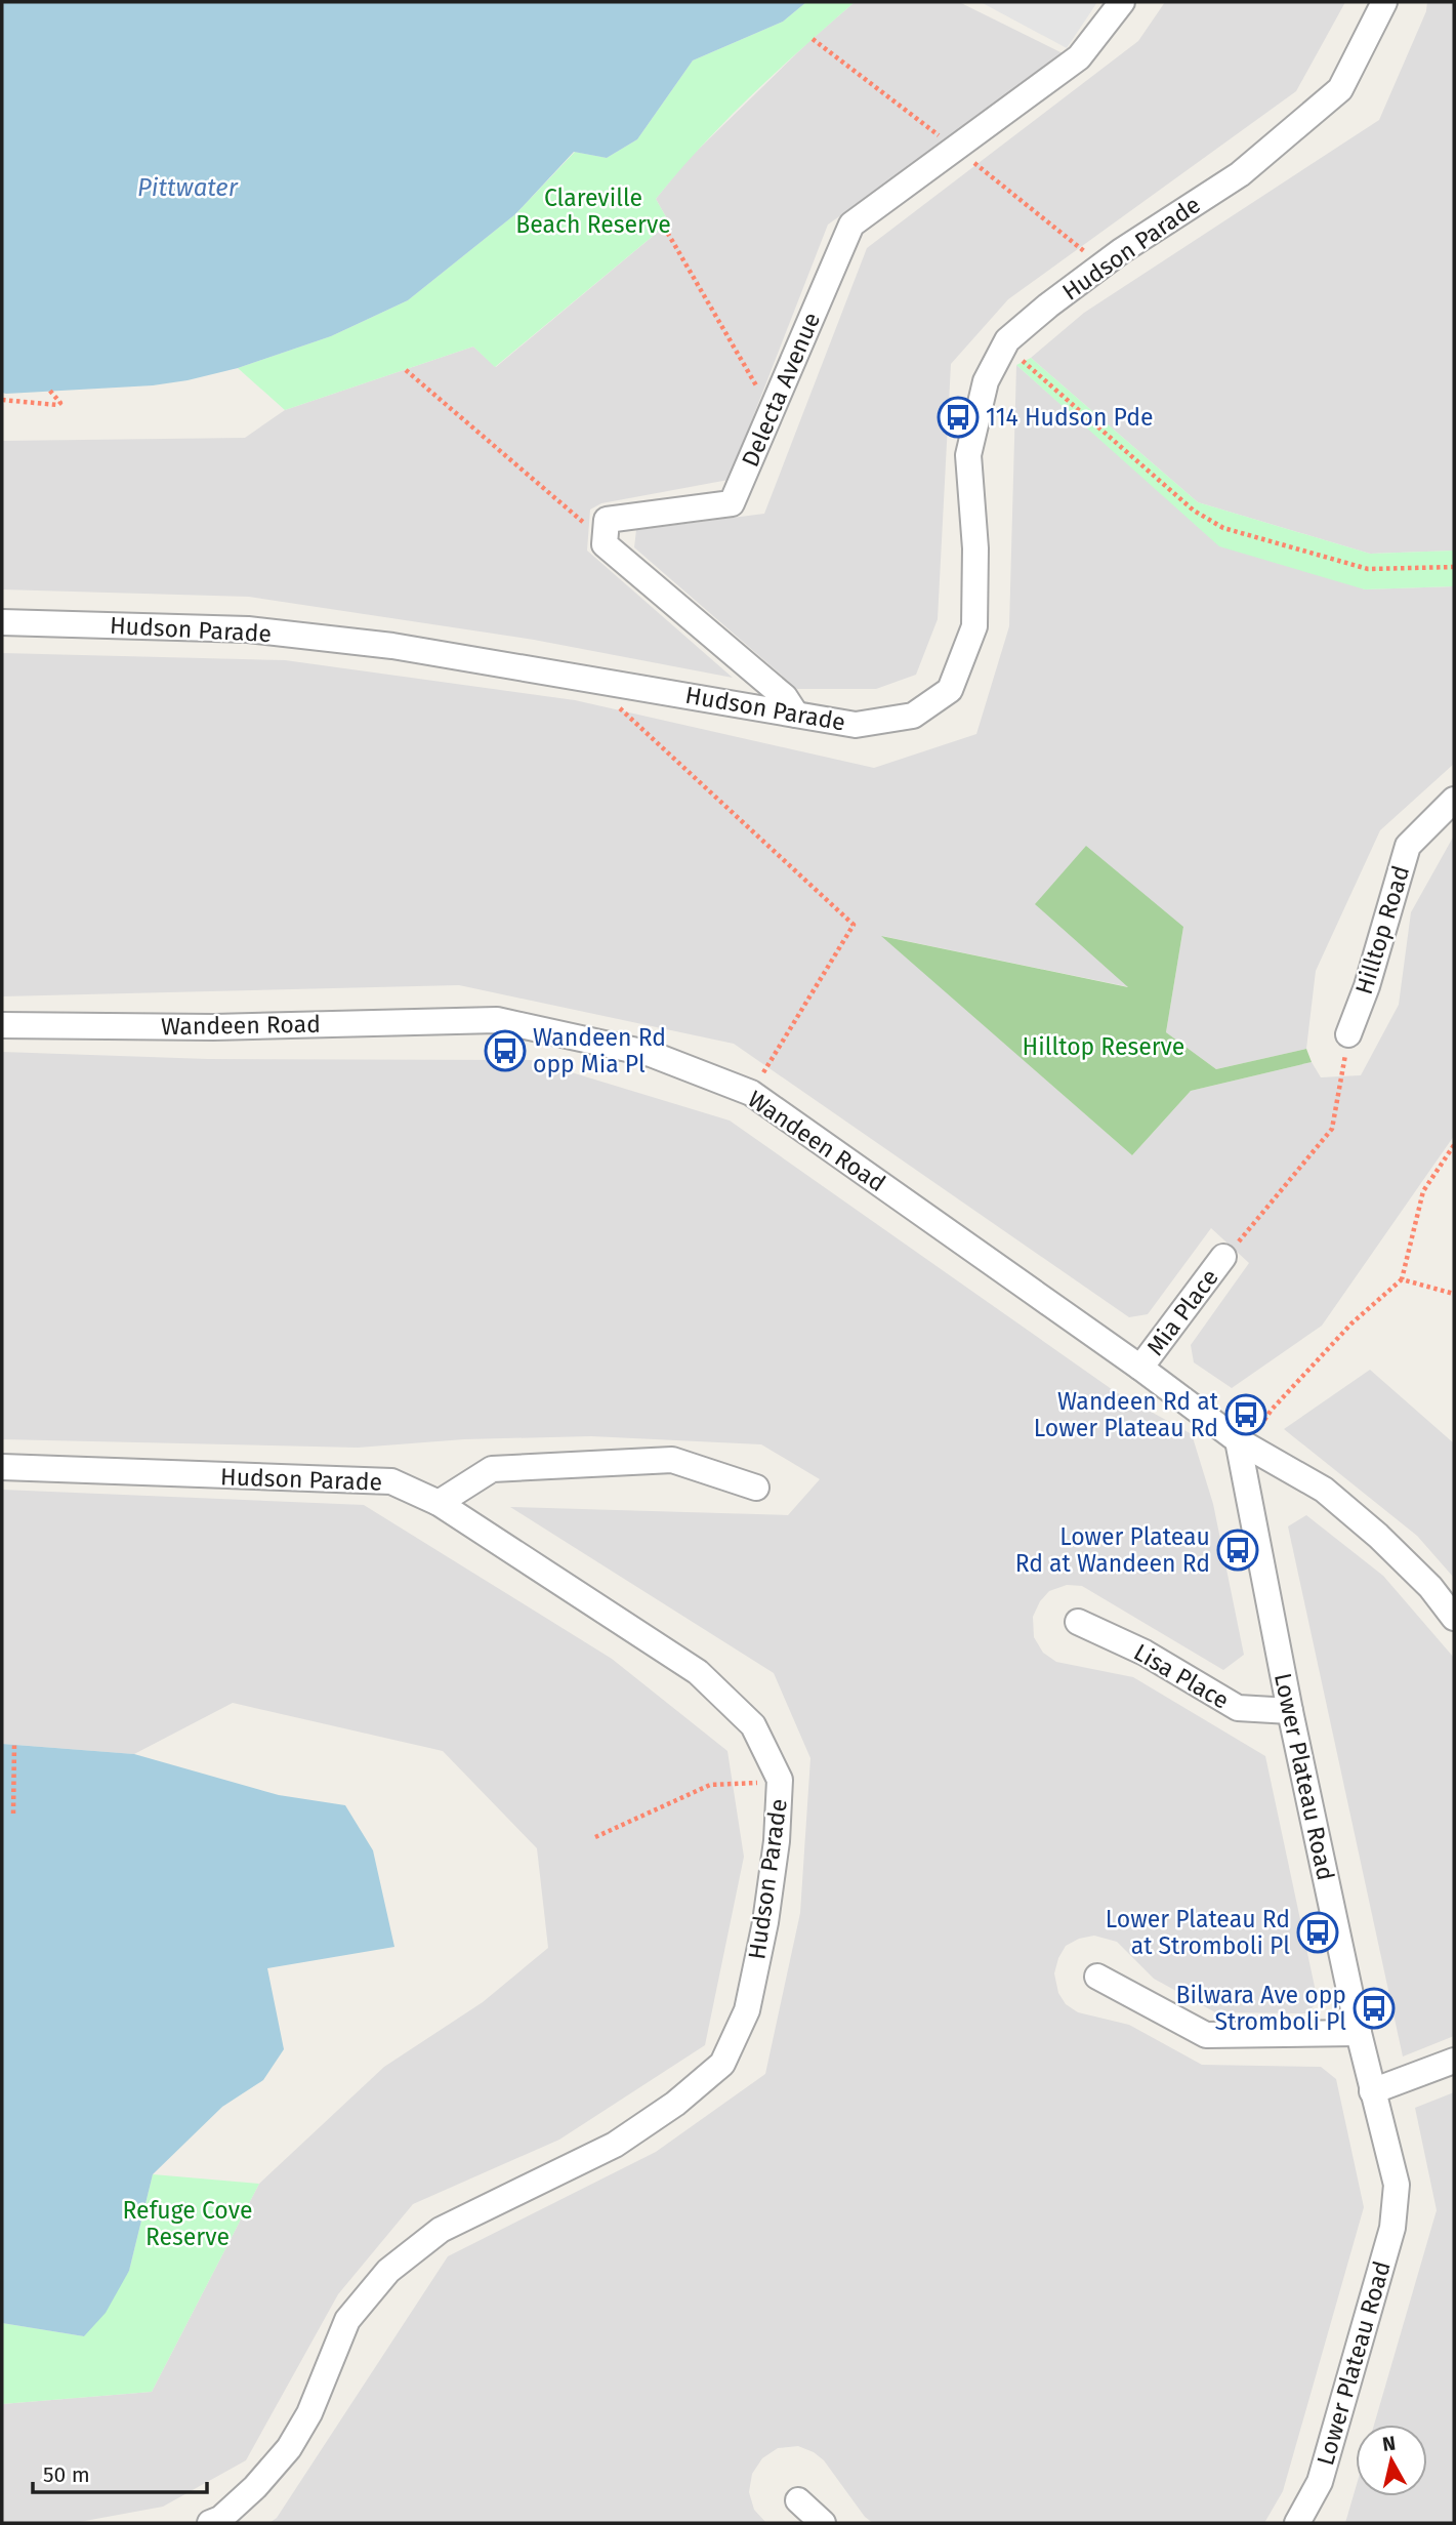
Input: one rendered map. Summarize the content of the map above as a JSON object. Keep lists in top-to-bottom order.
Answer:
{
  "streets": {
    "street": [
      "Hudson Parade",
      "Delecta Avenue",
      "Hilltop Road",
      "Wandeen Road",
      "Mia Place",
      "Lisa Place",
      "Lower Plateau Road"
    ]
  },
  "crossings": [
    ["Wandeen Road", "Mia Place"],
    ["Wandeen Road", "Lower Plateau Road"],
    ["Lisa Place", "Lower Plateau Road"]
  ],
  "water": ["Pittwater"],
  "parks": ["Clareville Beach Reserve", "Hilltop Reserve", "Refuge Cove Reserve"],
  "places": {
    "bus stop": [
      "114 Hudson Pde",
      "Wandeen Rd opp Mia Pl",
      "Wandeen Rd at Lower Plateau Rd",
      "Lower Plateau Rd at Wandeen Rd",
      "Lower Plateau Rd at Stromboli Pl",
      "Bilwara Ave opp Stromboli Pl"
    ]
  },
  "scale_bar": "50 m",
  "north": "top"
}
